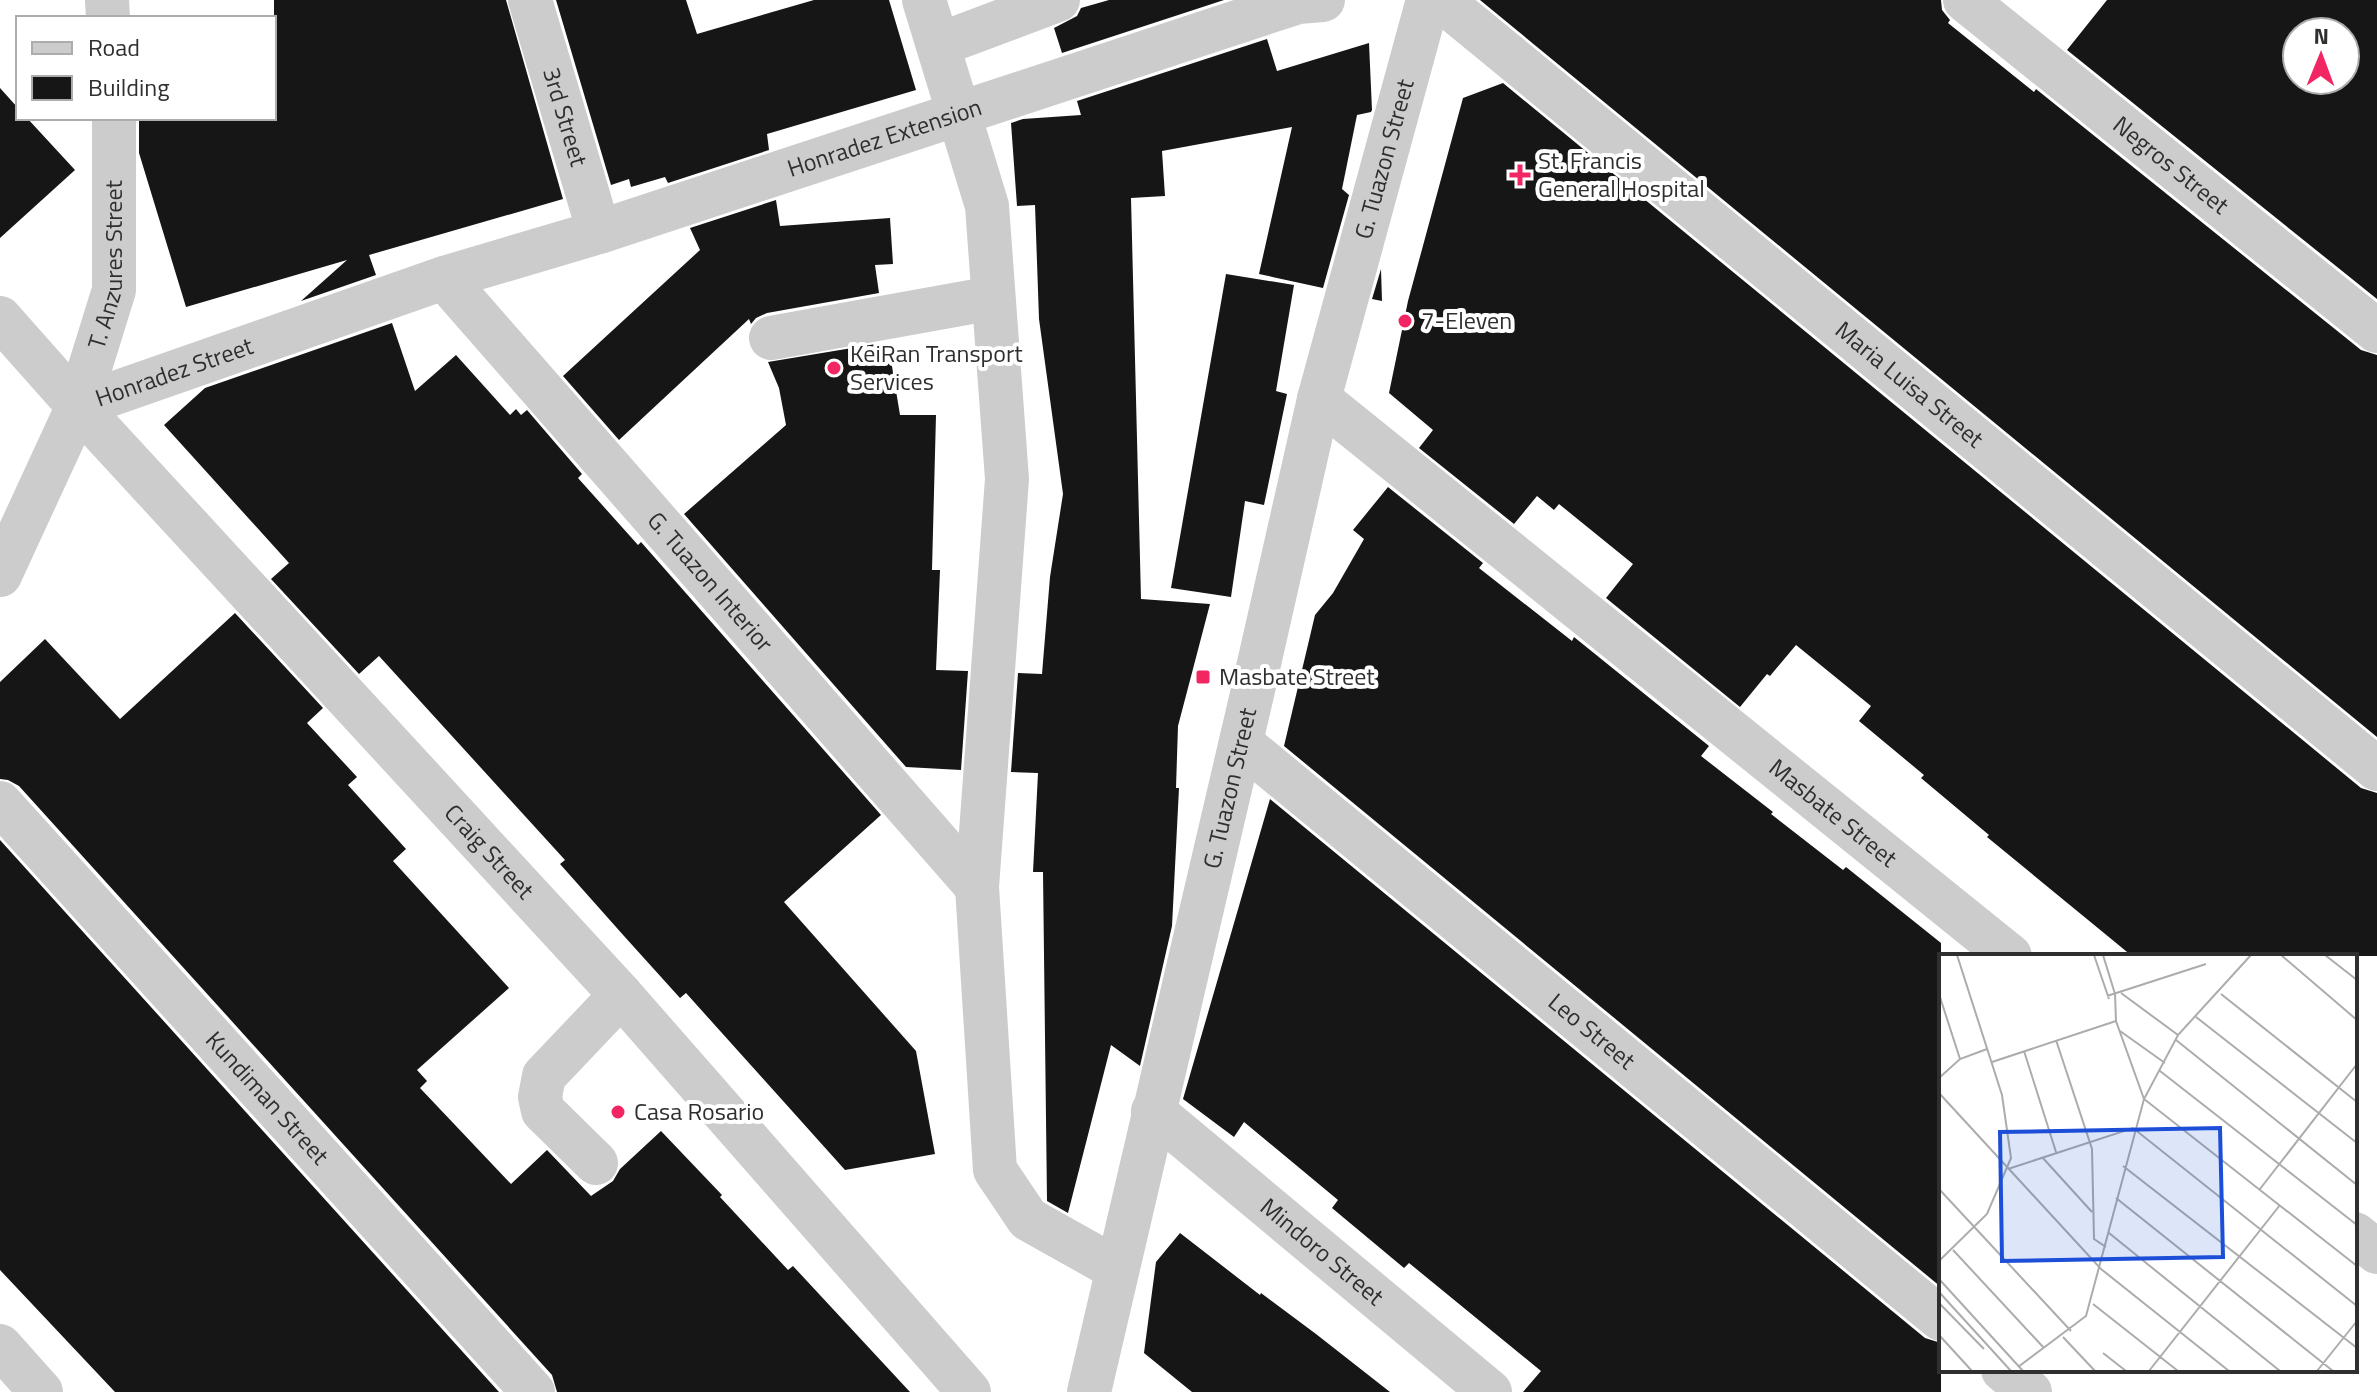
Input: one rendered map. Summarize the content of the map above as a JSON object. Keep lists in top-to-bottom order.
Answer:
{
  "streets": {
    "street": [
      "3rd Street",
      "Honradez Extension",
      "G. Tuazon Street",
      "Negros Street",
      "T. Anzures Street",
      "Honradez Street",
      "Maria Luisa Street",
      "G. Tuazon Interior",
      "Masbate Street",
      "Craig Street",
      "Leo Street",
      "Kundiman Street",
      "Mindoro Street"
    ]
  },
  "crossings": [
    ["3rd Street", "Honradez Extension"],
    ["Honradez Extension", "Honradez Street"],
    ["Honradez Extension", "G. Tuazon Interior"],
    ["G. Tuazon Street", "Masbate Street"],
    ["G. Tuazon Street", "Leo Street"],
    ["G. Tuazon Street", "Mindoro Street"],
    ["T. Anzures Street", "Honradez Street"],
    ["T. Anzures Street", "Craig Street"],
    ["Honradez Street", "G. Tuazon Interior"],
    ["Honradez Street", "Craig Street"]
  ],
  "places": {
    "health": ["St. Francis General Hospital"],
    "other": ["7-Eleven", "KeiRan Transport Services", "Casa Rosario"],
    "transit": ["Masbate Street"]
  },
  "legend": ["Road", "Building"],
  "north": "top"
}
